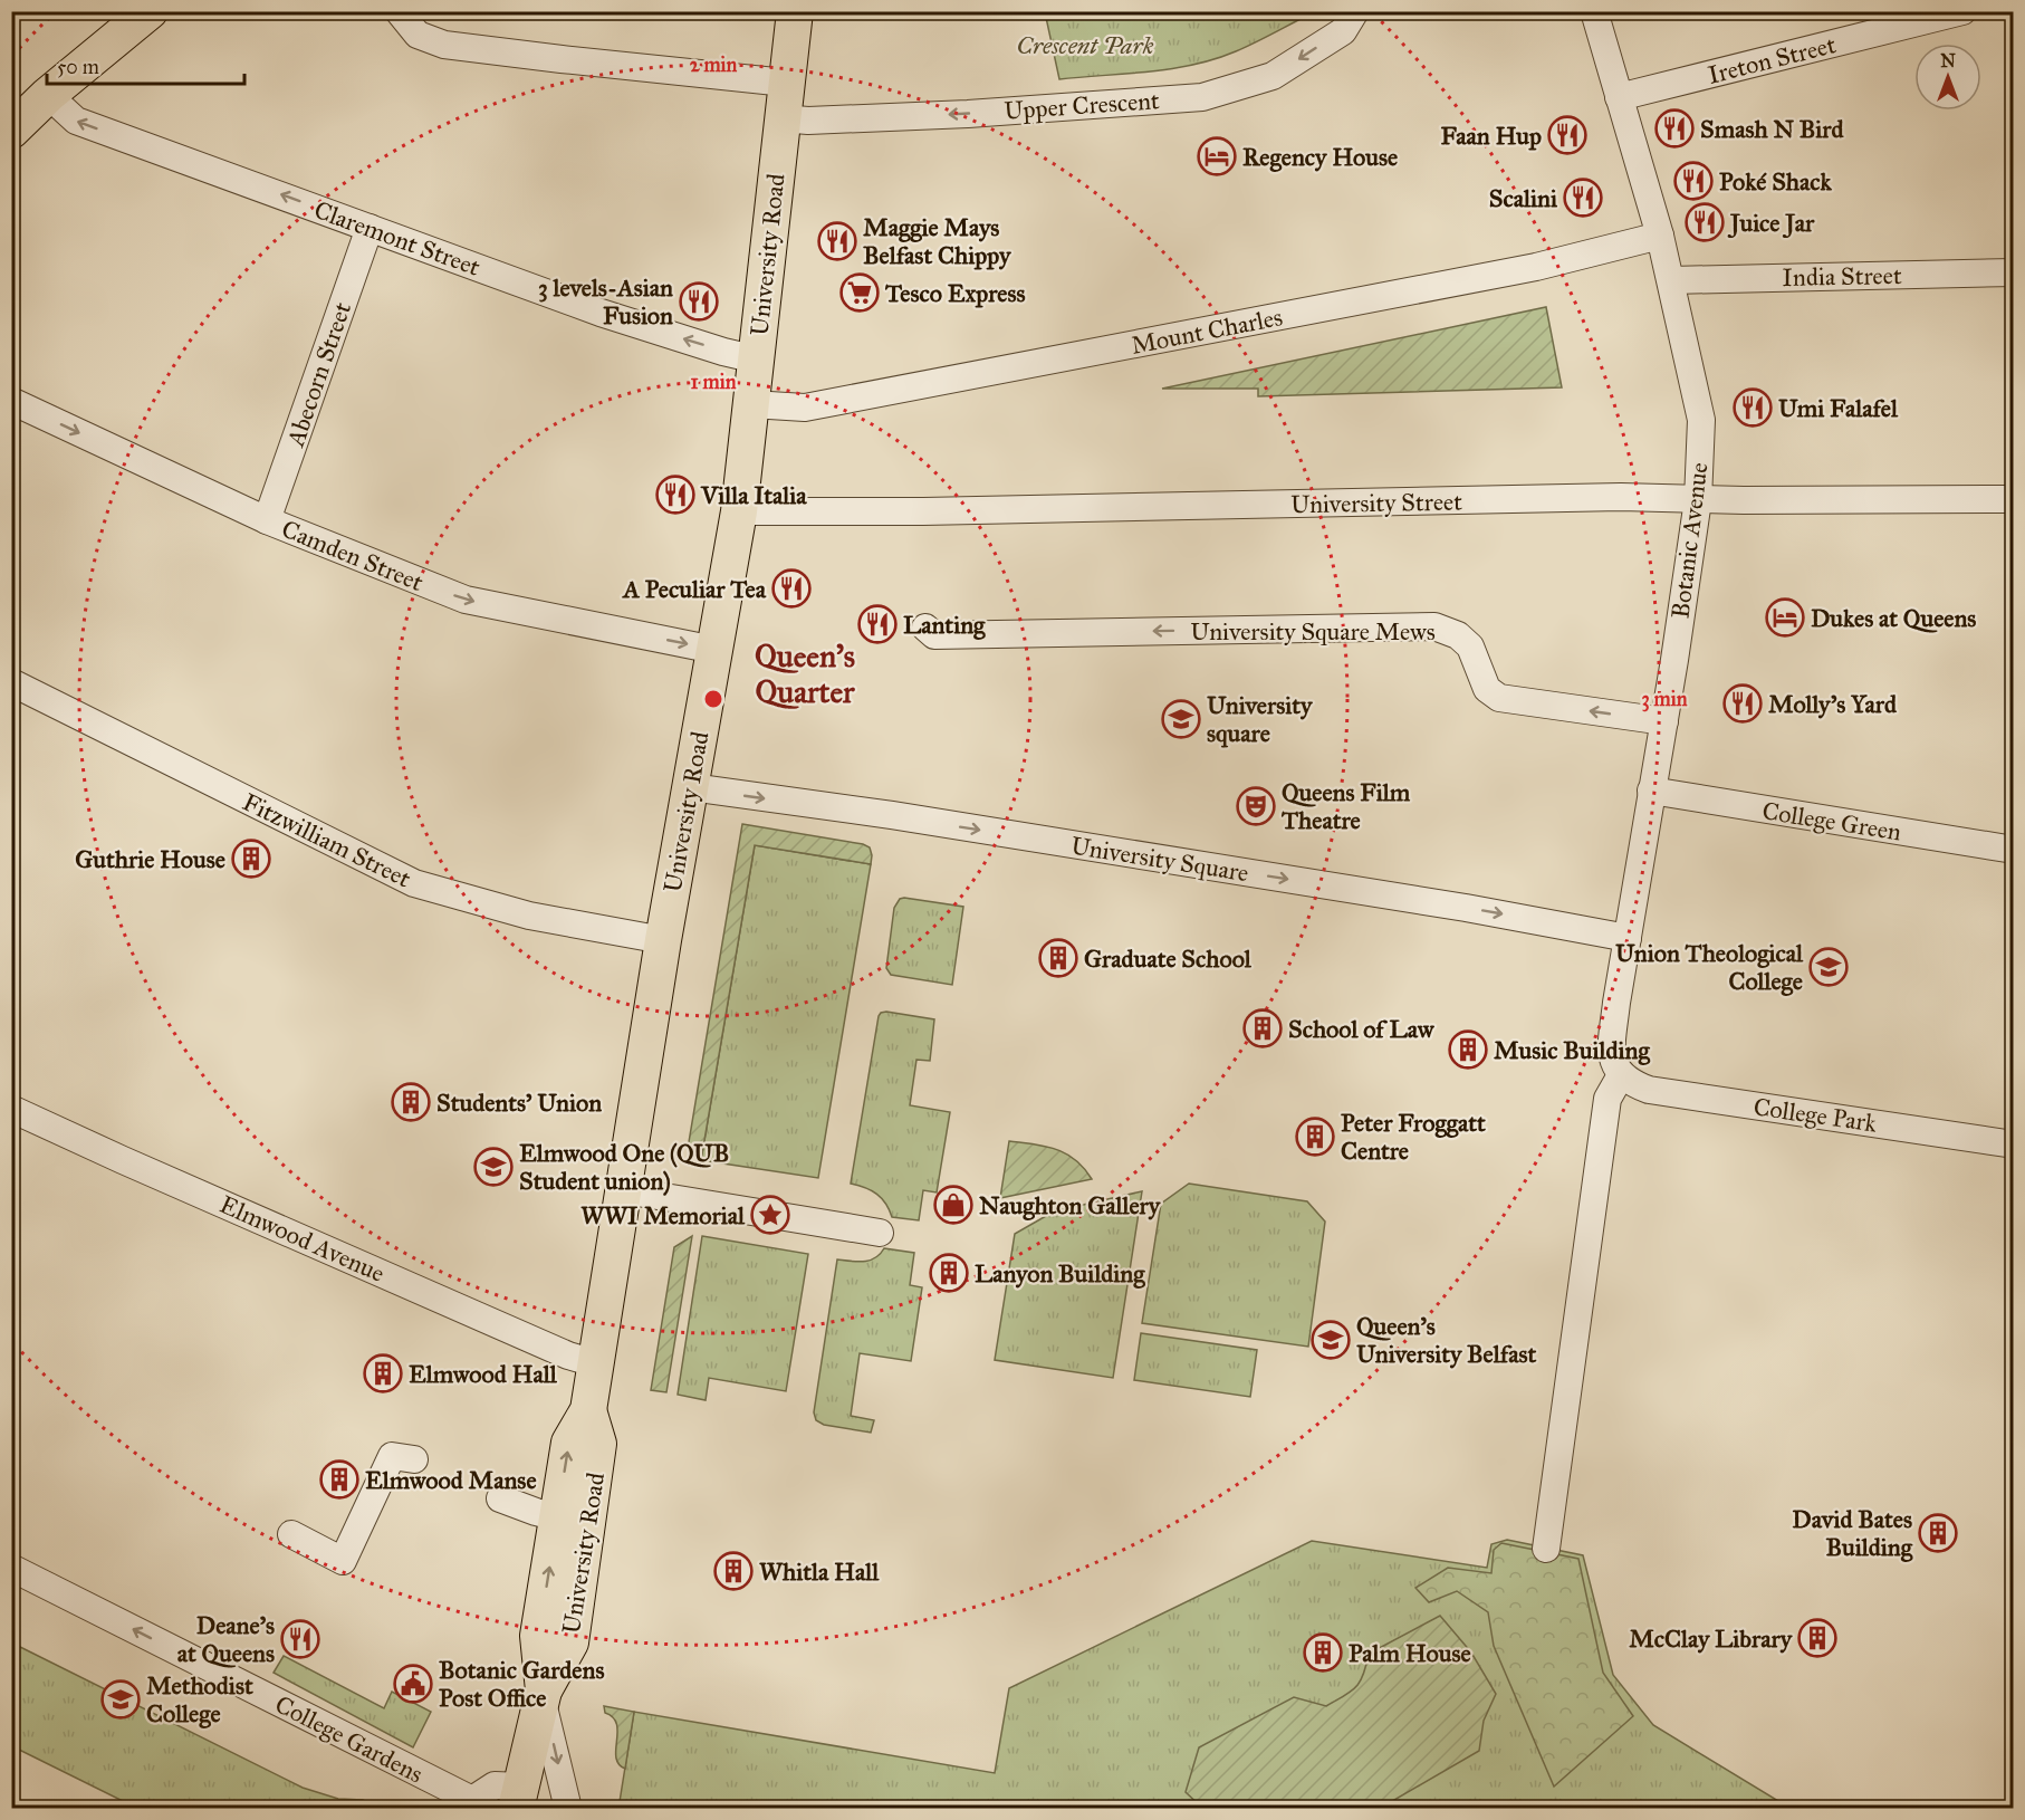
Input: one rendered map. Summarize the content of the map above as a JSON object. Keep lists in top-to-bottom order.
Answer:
{
  "streets": {
    "main road": ["University Road"],
    "street": [
      "Ireton Street",
      "Upper Crescent",
      "Claremont Street",
      "India Street",
      "Mount Charles",
      "Abecorn Street",
      "University Street",
      "Botanic Avenue",
      "Camden Street",
      "University Square Mews",
      "College Green",
      "Fitzwilliam Street",
      "University Square",
      "College Park",
      "Elmwood Avenue",
      "College Gardens"
    ]
  },
  "crossings": [
    ["Ireton Street", "Botanic Avenue"],
    ["Upper Crescent", "University Road"],
    ["Claremont Street", "University Road"],
    ["Claremont Street", "Abecorn Street"],
    ["University Road", "Mount Charles"],
    ["University Road", "University Street"],
    ["University Road", "Camden Street"],
    ["University Road", "Fitzwilliam Street"],
    ["University Road", "University Square"],
    ["University Road", "Elmwood Avenue"],
    ["University Road", "College Gardens"],
    ["India Street", "Botanic Avenue"],
    ["Mount Charles", "Botanic Avenue"],
    ["Abecorn Street", "Camden Street"],
    ["University Street", "Botanic Avenue"],
    ["Botanic Avenue", "University Square Mews"],
    ["Botanic Avenue", "College Green"],
    ["Botanic Avenue", "University Square"],
    ["Botanic Avenue", "College Park"]
  ],
  "one_way": [
    "Upper Crescent",
    "Camden Street",
    "University Square Mews",
    "University Square",
    "College Gardens"
  ],
  "districts": ["Queen's Quarter"],
  "parks": ["Crescent Park"],
  "places": {
    "restaurant": [
      "Smash N Bird",
      "Faan Hup",
      "Poké Shack",
      "Scalini",
      "Juice Jar",
      "Maggie Mays Belfast Chippy",
      "3 levels-Asian Fusion",
      "Umi Falafel",
      "Villa Italia",
      "A Peculiar Tea",
      "Lanting",
      "Molly's Yard",
      "Deane's at Queens"
    ],
    "hotel": ["Regency House", "Dukes at Queens"],
    "supermarket": ["Tesco Express"],
    "school or university": [
      "University square",
      "Union Theological College",
      "Elmwood One (QUB Student union)",
      "Queen's University Belfast",
      "Methodist College"
    ],
    "theatre": ["Queens Film Theatre"],
    "building": [
      "Guthrie House",
      "Graduate School",
      "School of Law",
      "Music Building",
      "Students' Union",
      "Peter Froggatt Centre",
      "Lanyon Building",
      "Elmwood Hall",
      "Elmwood Manse",
      "David Bates Building",
      "Whitla Hall",
      "McClay Library",
      "Palm House"
    ],
    "shop": ["Naughton Gallery"],
    "place": ["WWI Memorial"],
    "public building": ["Botanic Gardens Post Office"]
  },
  "scale_bar": "50 m",
  "north": "top",
  "rings": ["2 min", "1 min", "3 min"]
}
